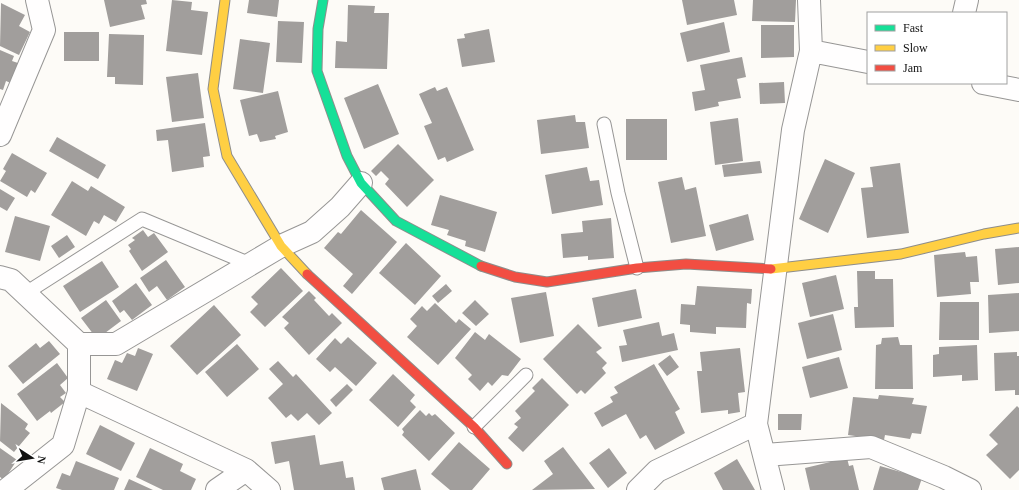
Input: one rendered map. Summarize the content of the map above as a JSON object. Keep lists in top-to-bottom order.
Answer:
{
  "legend": ["Fast", "Slow", "Jam"],
  "north": "right"
}
